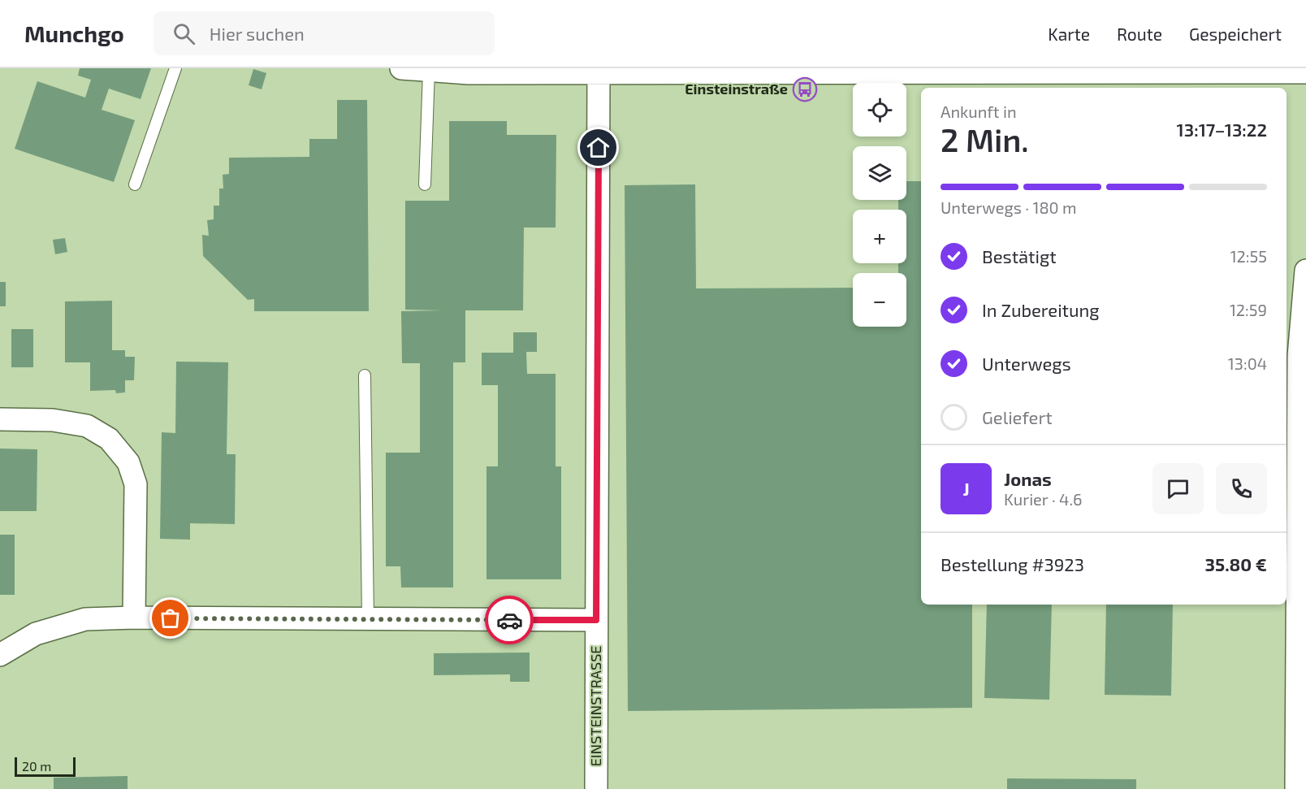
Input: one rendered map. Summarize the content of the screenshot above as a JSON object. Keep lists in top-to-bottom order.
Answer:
{
  "streets": {
    "street": ["EINSTEINSTRASSE"]
  },
  "places": {
    "bus stop": ["Einsteinstraße"]
  },
  "scale_bar": "20 m",
  "page": {
    "header": "Munchgo",
    "search": "Hier suchen",
    "nav": ["Karte", "Route", "Gespeichert"],
    "map_buttons": ["+", "−"],
    "heading": ["2 Min.", "Ankunft in", "13:17–13:22"],
    "panel": [
      "Jonas",
      "Kurier · 4.6",
      "Bestellung #3923",
      "35.80 €"
    ],
    "bar": "Unterwegs · 180 m",
    "list": [
      ["Bestätigt", "12:55"],
      ["In Zubereitung", "12:59"],
      ["Unterwegs", "13:04"],
      "Geliefert"
    ],
    "round": "J",
    "scale": "20 m"
  }
}
